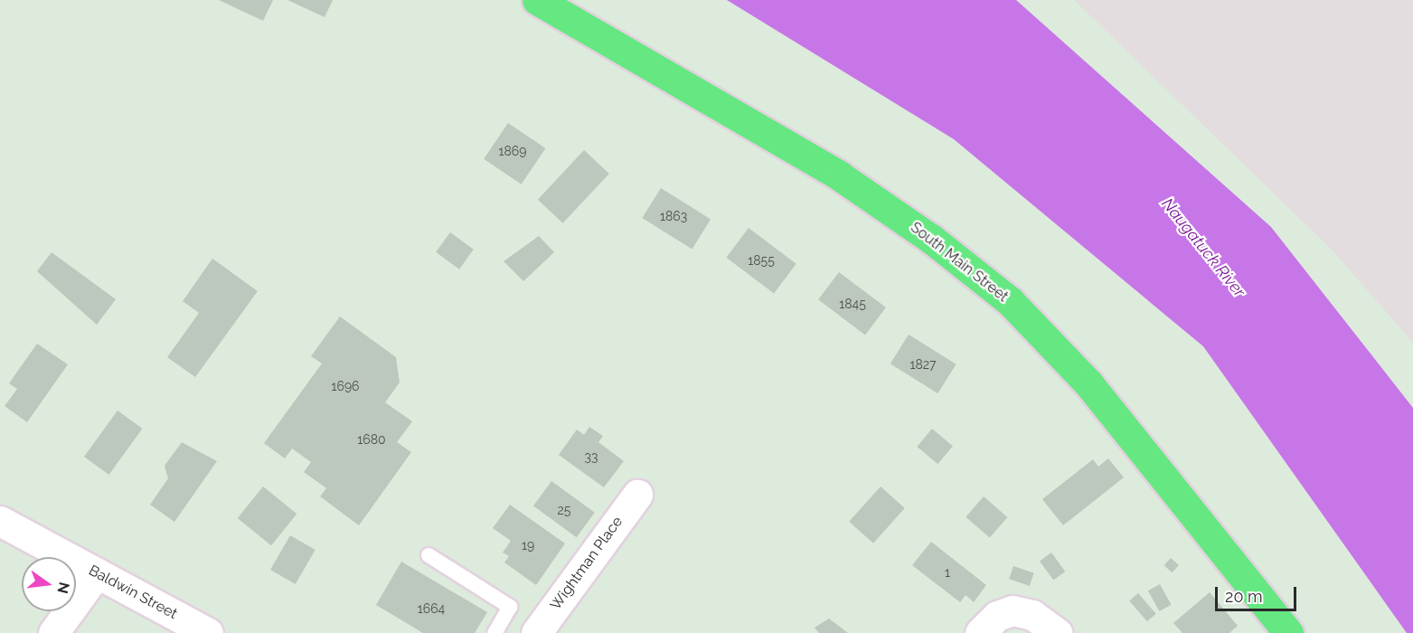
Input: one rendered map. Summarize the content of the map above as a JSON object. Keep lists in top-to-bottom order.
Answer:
{
  "streets": {
    "main road": ["South Main Street"],
    "street": ["Wightman Place", "Baldwin Street"]
  },
  "water": ["Naugatuck River"],
  "house_numbers": [
    "1869",
    "1863",
    "1855",
    "1845",
    "1827",
    "1696",
    "1680",
    "33",
    "25",
    "19",
    "1",
    "1664"
  ],
  "scale_bar": "20 m",
  "north": "right"
}
